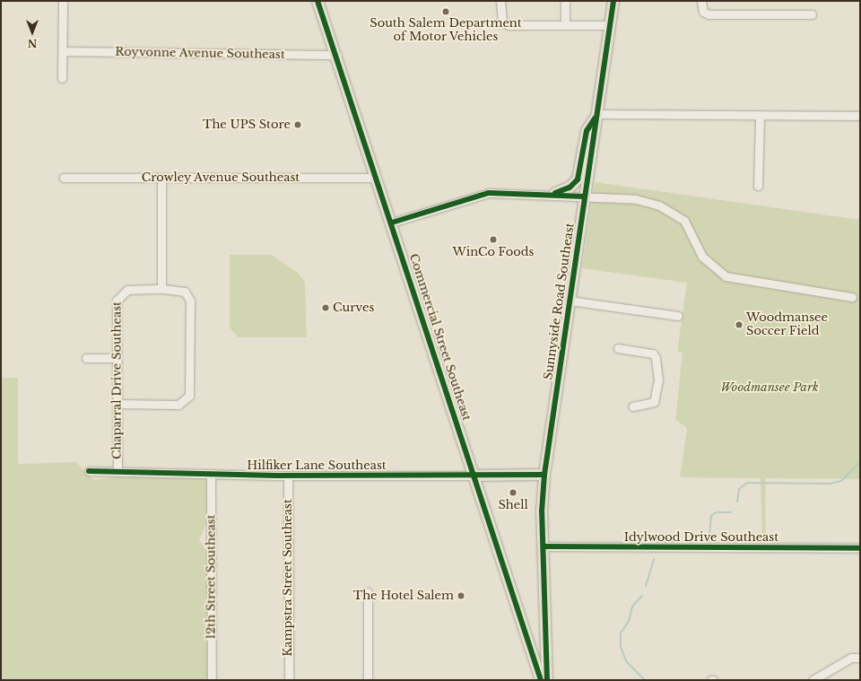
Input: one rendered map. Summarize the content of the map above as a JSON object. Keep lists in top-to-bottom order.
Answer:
{
  "streets": {
    "main road": ["Sunnyside Road Southeast", "Commercial Street Southeast", "Hilfiker Lane Southeast"],
    "street": [
      "Royvonne Avenue Southeast",
      "Crowley Avenue Southeast",
      "Chaparral Drive Southeast",
      "Idylwood Drive Southeast",
      "12th Street Southeast",
      "Kampstra Street Southeast"
    ]
  },
  "crossings": [
    ["Royvonne Avenue Southeast", "Commercial Street Southeast"],
    ["Crowley Avenue Southeast", "Commercial Street Southeast"],
    ["Sunnyside Road Southeast", "Hilfiker Lane Southeast"],
    ["Sunnyside Road Southeast", "Idylwood Drive Southeast"],
    ["Commercial Street Southeast", "Hilfiker Lane Southeast"],
    ["Chaparral Drive Southeast", "Hilfiker Lane Southeast"],
    ["Hilfiker Lane Southeast", "12th Street Southeast"],
    ["Hilfiker Lane Southeast", "Kampstra Street Southeast"]
  ],
  "parks": ["Woodmansee Park"],
  "places": [
    "South Salem Department of Motor Vehicles",
    "The UPS Store",
    "WinCo Foods",
    "Curves",
    "Woodmansee Soccer Field",
    "Shell",
    "The Hotel Salem"
  ],
  "north": "bottom"
}
